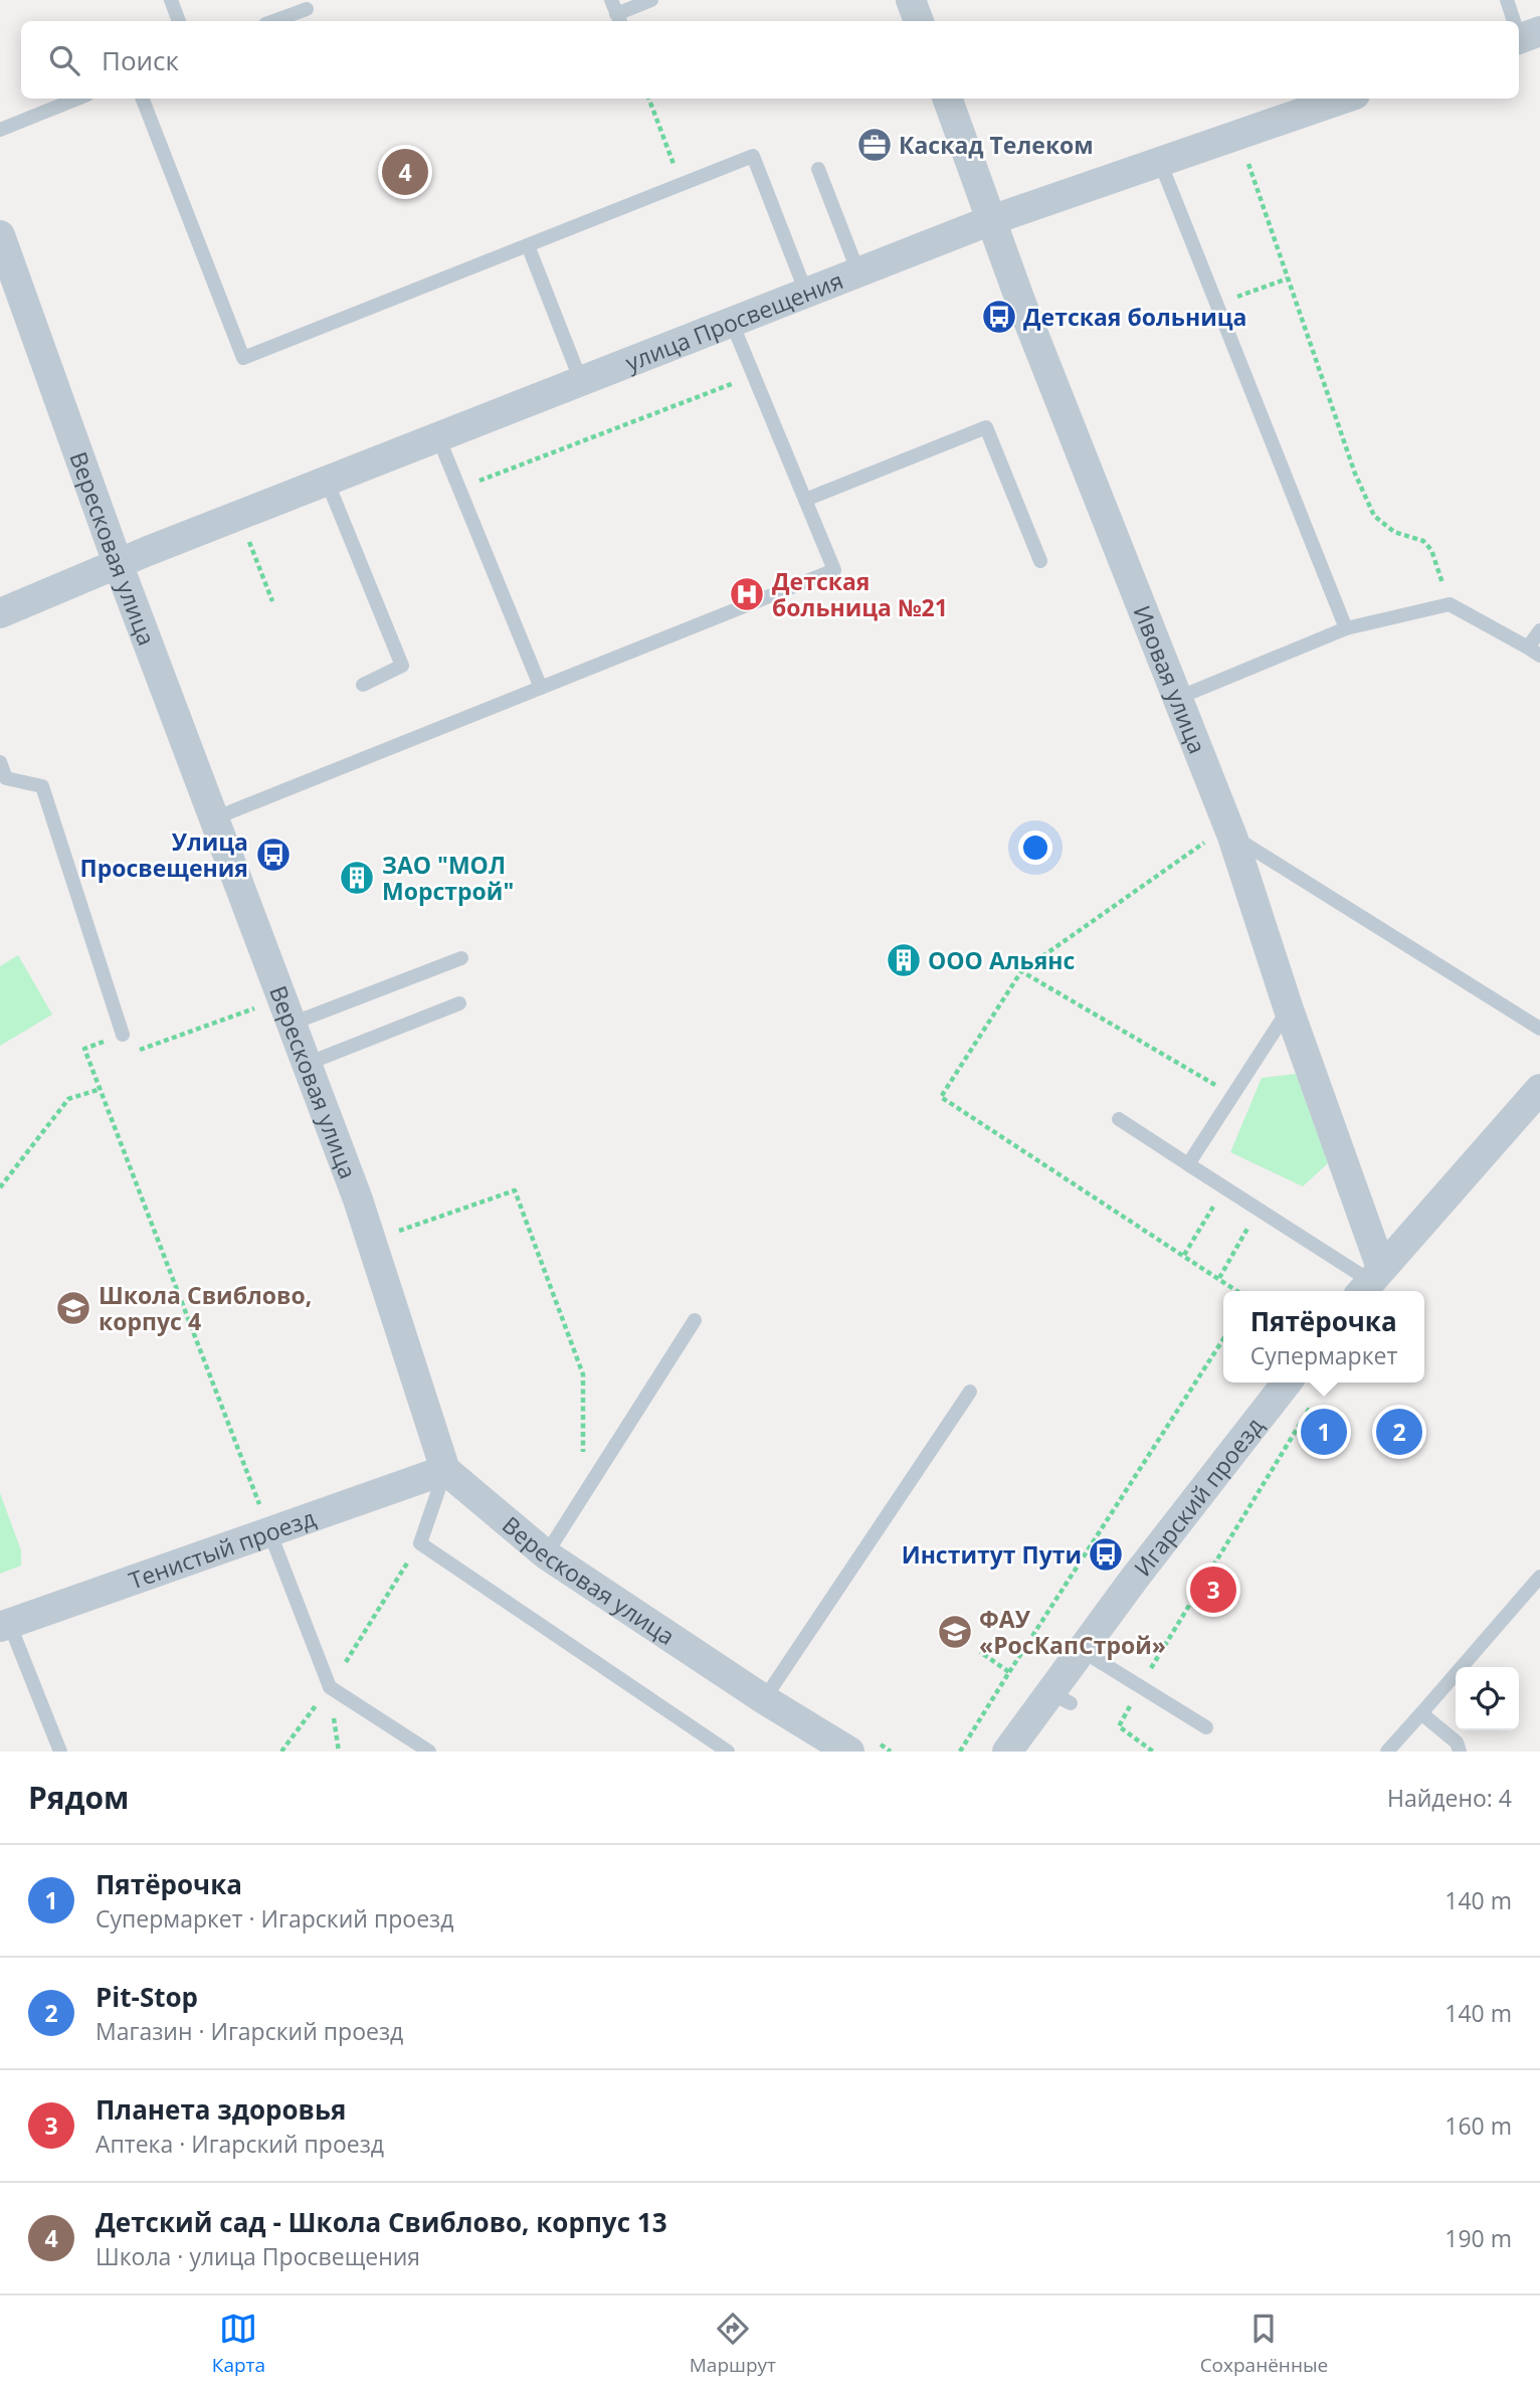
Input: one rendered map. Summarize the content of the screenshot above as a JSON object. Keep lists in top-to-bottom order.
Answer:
{
  "streets": {
    "street": [
      "улица Просвещения",
      "Вересковая улица",
      "Ивовая улица",
      "Игарский проезд",
      "Тенистый проезд"
    ]
  },
  "crossings": [
    ["улица Просвещения", "Вересковая улица"],
    ["улица Просвещения", "Ивовая улица"],
    ["Вересковая улица", "Тенистый проезд"]
  ],
  "places": {
    "office": ["Каскад Телеком"],
    "bus stop": ["Детская больница", "Улица Просвещения", "Институт Пути"],
    "hospital": ["Детская больница №21"],
    "building": ["ЗАО \"МОЛ Морстрой\"", "ООО Альянс"],
    "school or university": ["Школа Свиблово, корпус 4", "ФАУ «РосКапСтрой»"]
  },
  "page": {
    "search": "Поиск",
    "pins": [
      "4",
      "1",
      "2",
      "3"
    ],
    "popup": ["Пятёрочка", "Супермаркет"],
    "heading": ["Рядом", "Найдено: 4"],
    "list": [
      {
        "mark": "1",
        "name": "Пятёрочка",
        "note": "Супермаркет · Игарский проезд",
        "value": "140 m"
      },
      {
        "mark": "2",
        "name": "Pit-Stop",
        "note": "Магазин · Игарский проезд",
        "value": "140 m"
      },
      {
        "mark": "3",
        "name": "Планета здоровья",
        "note": "Аптека · Игарский проезд",
        "value": "160 m"
      },
      {
        "mark": "4",
        "name": "Детский сад - Школа Свиблово, корпус 13",
        "note": "Школа · улица Просвещения",
        "value": "190 m"
      }
    ],
    "nav": ["Карта", "Маршрут", "Сохранённые"]
  }
}
